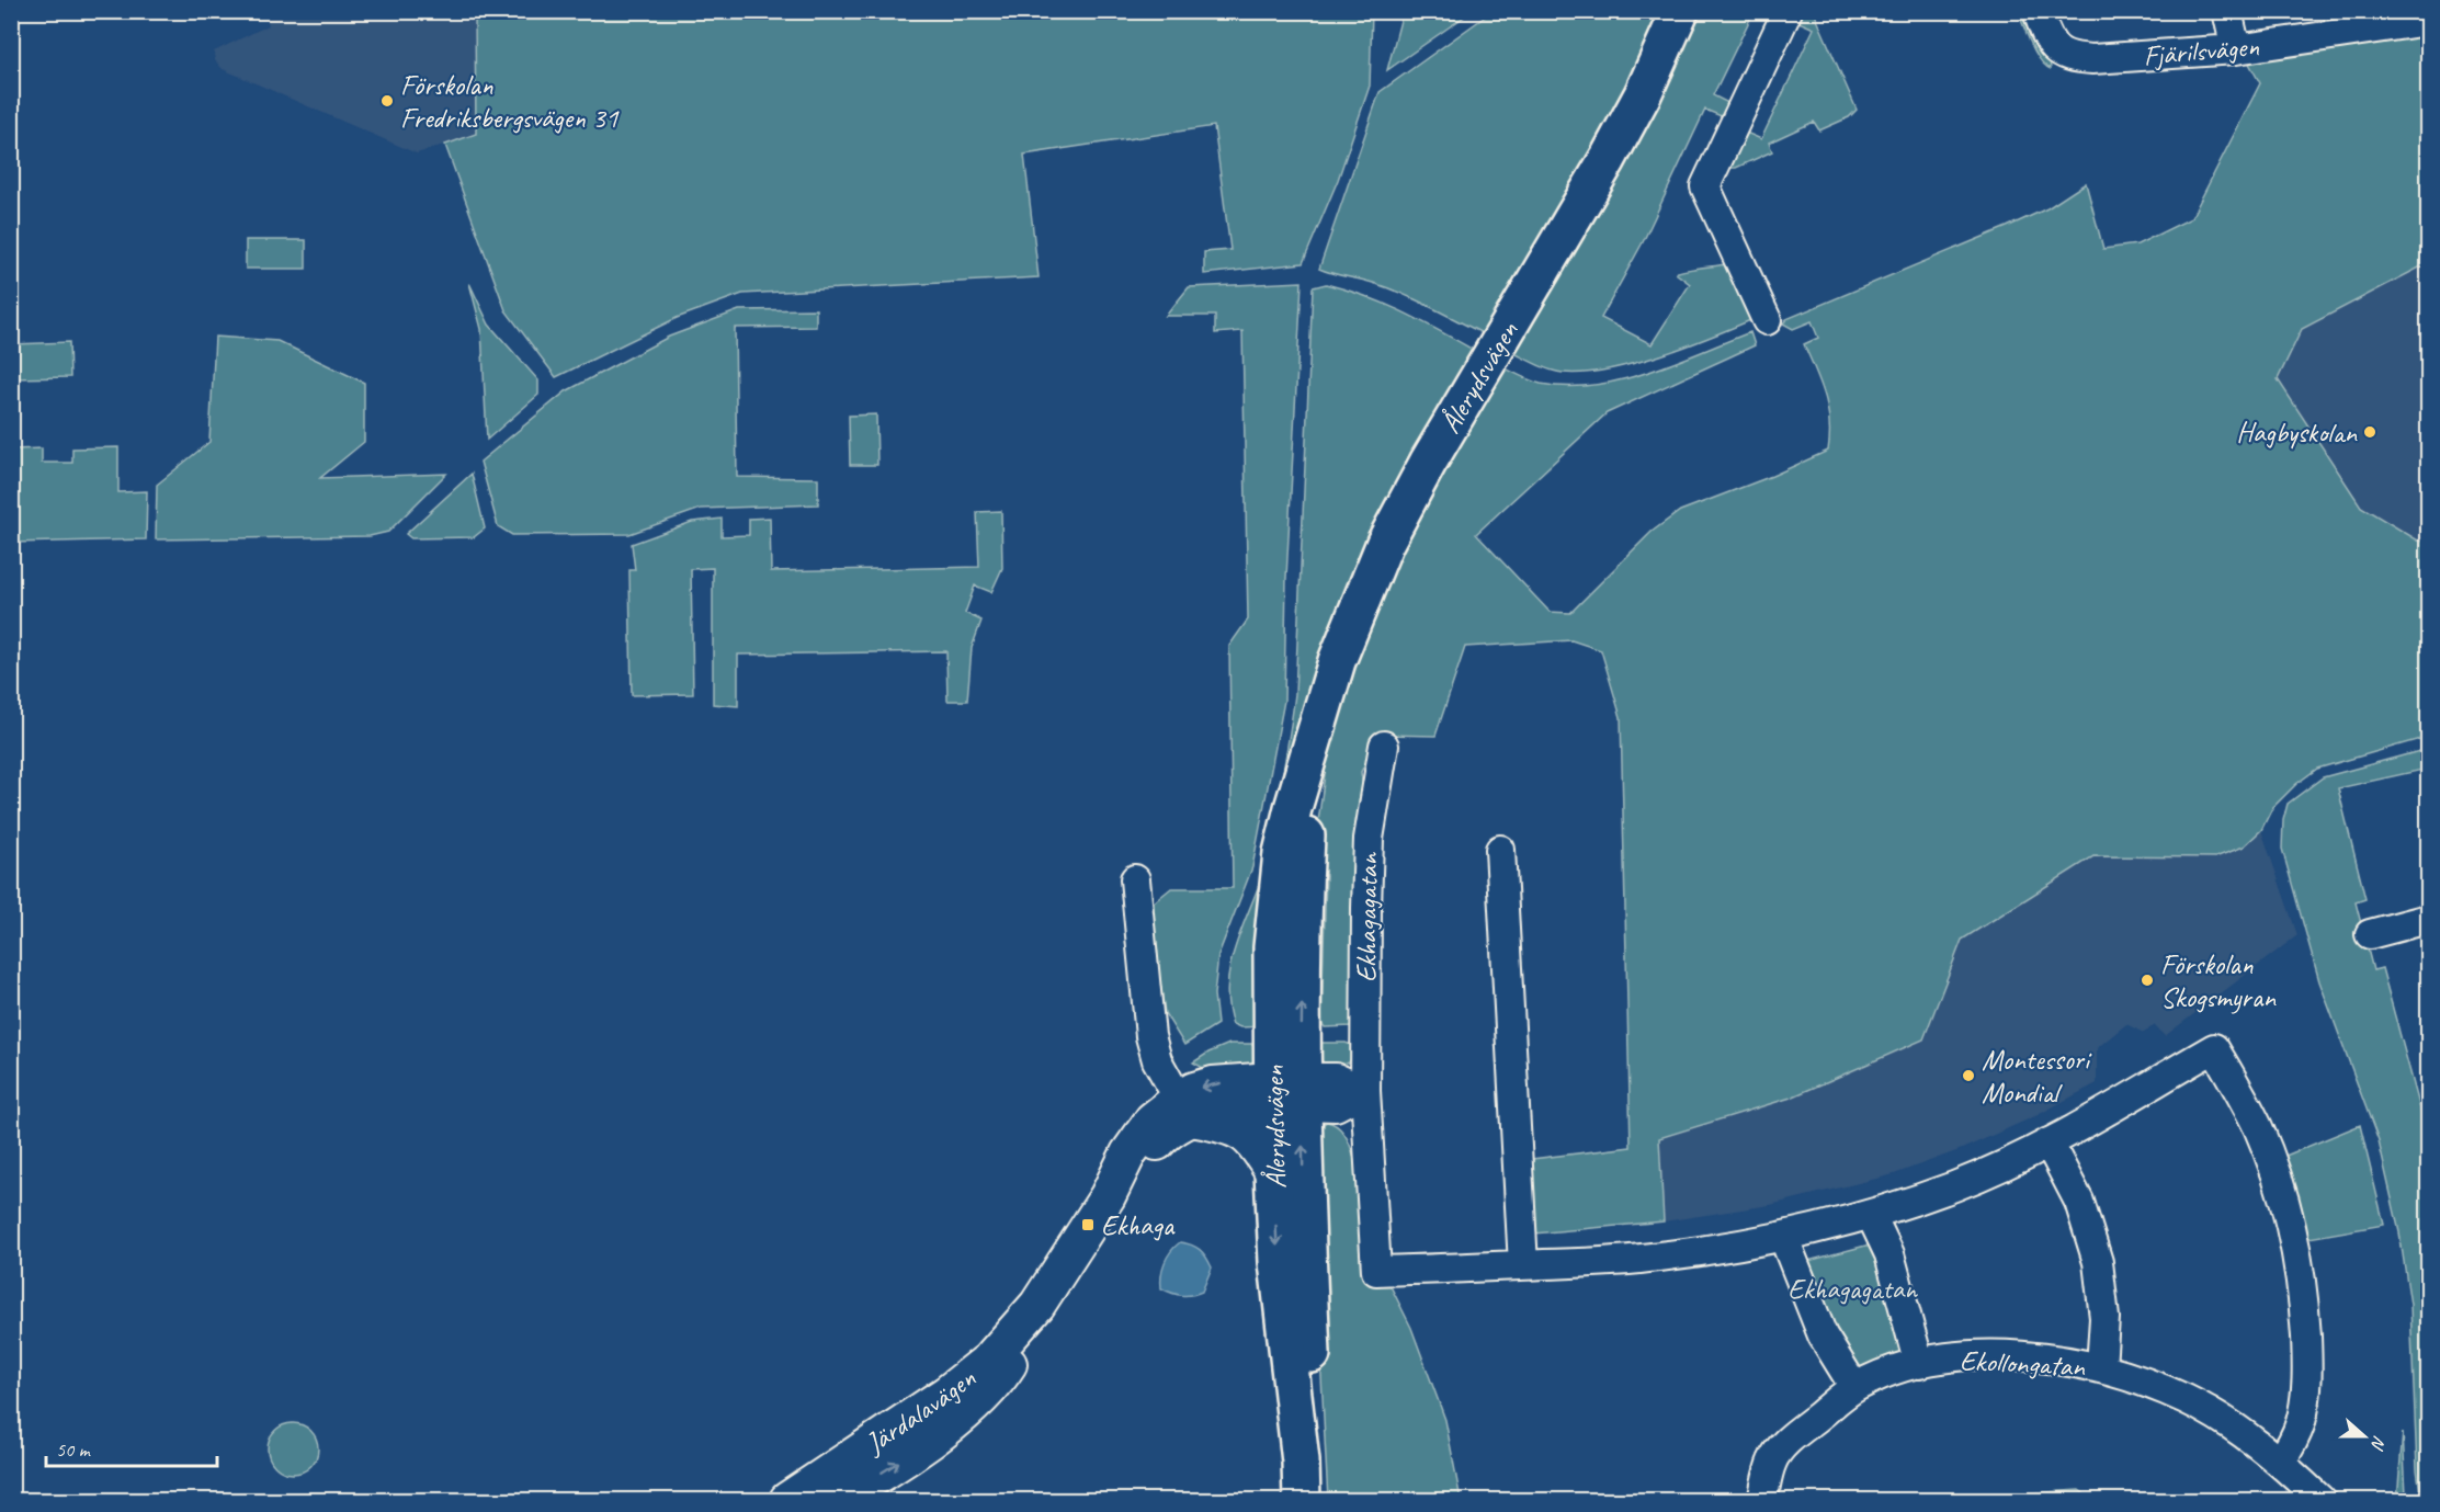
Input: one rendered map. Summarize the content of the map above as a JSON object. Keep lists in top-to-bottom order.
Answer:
{
  "streets": {
    "main road": ["Ålerydsvägen"],
    "street": [
      "Fjärilsvägen",
      "Ekhagagatan",
      "Ekollongatan",
      "Järdalavägen"
    ]
  },
  "crossings": [
    ["Ålerydsvägen", "Järdalavägen"],
    ["Ekhagagatan", "Ekollongatan"]
  ],
  "parks": ["Ekhagagatan"],
  "places": {
    "other": [
      "Förskolan Fredriksbergsvägen 31",
      "Hagbyskolan",
      "Förskolan Skogsmyran",
      "Montessori Mondial"
    ],
    "transit": ["Ekhaga"]
  },
  "scale_bar": "50 m",
  "north": "right"
}
